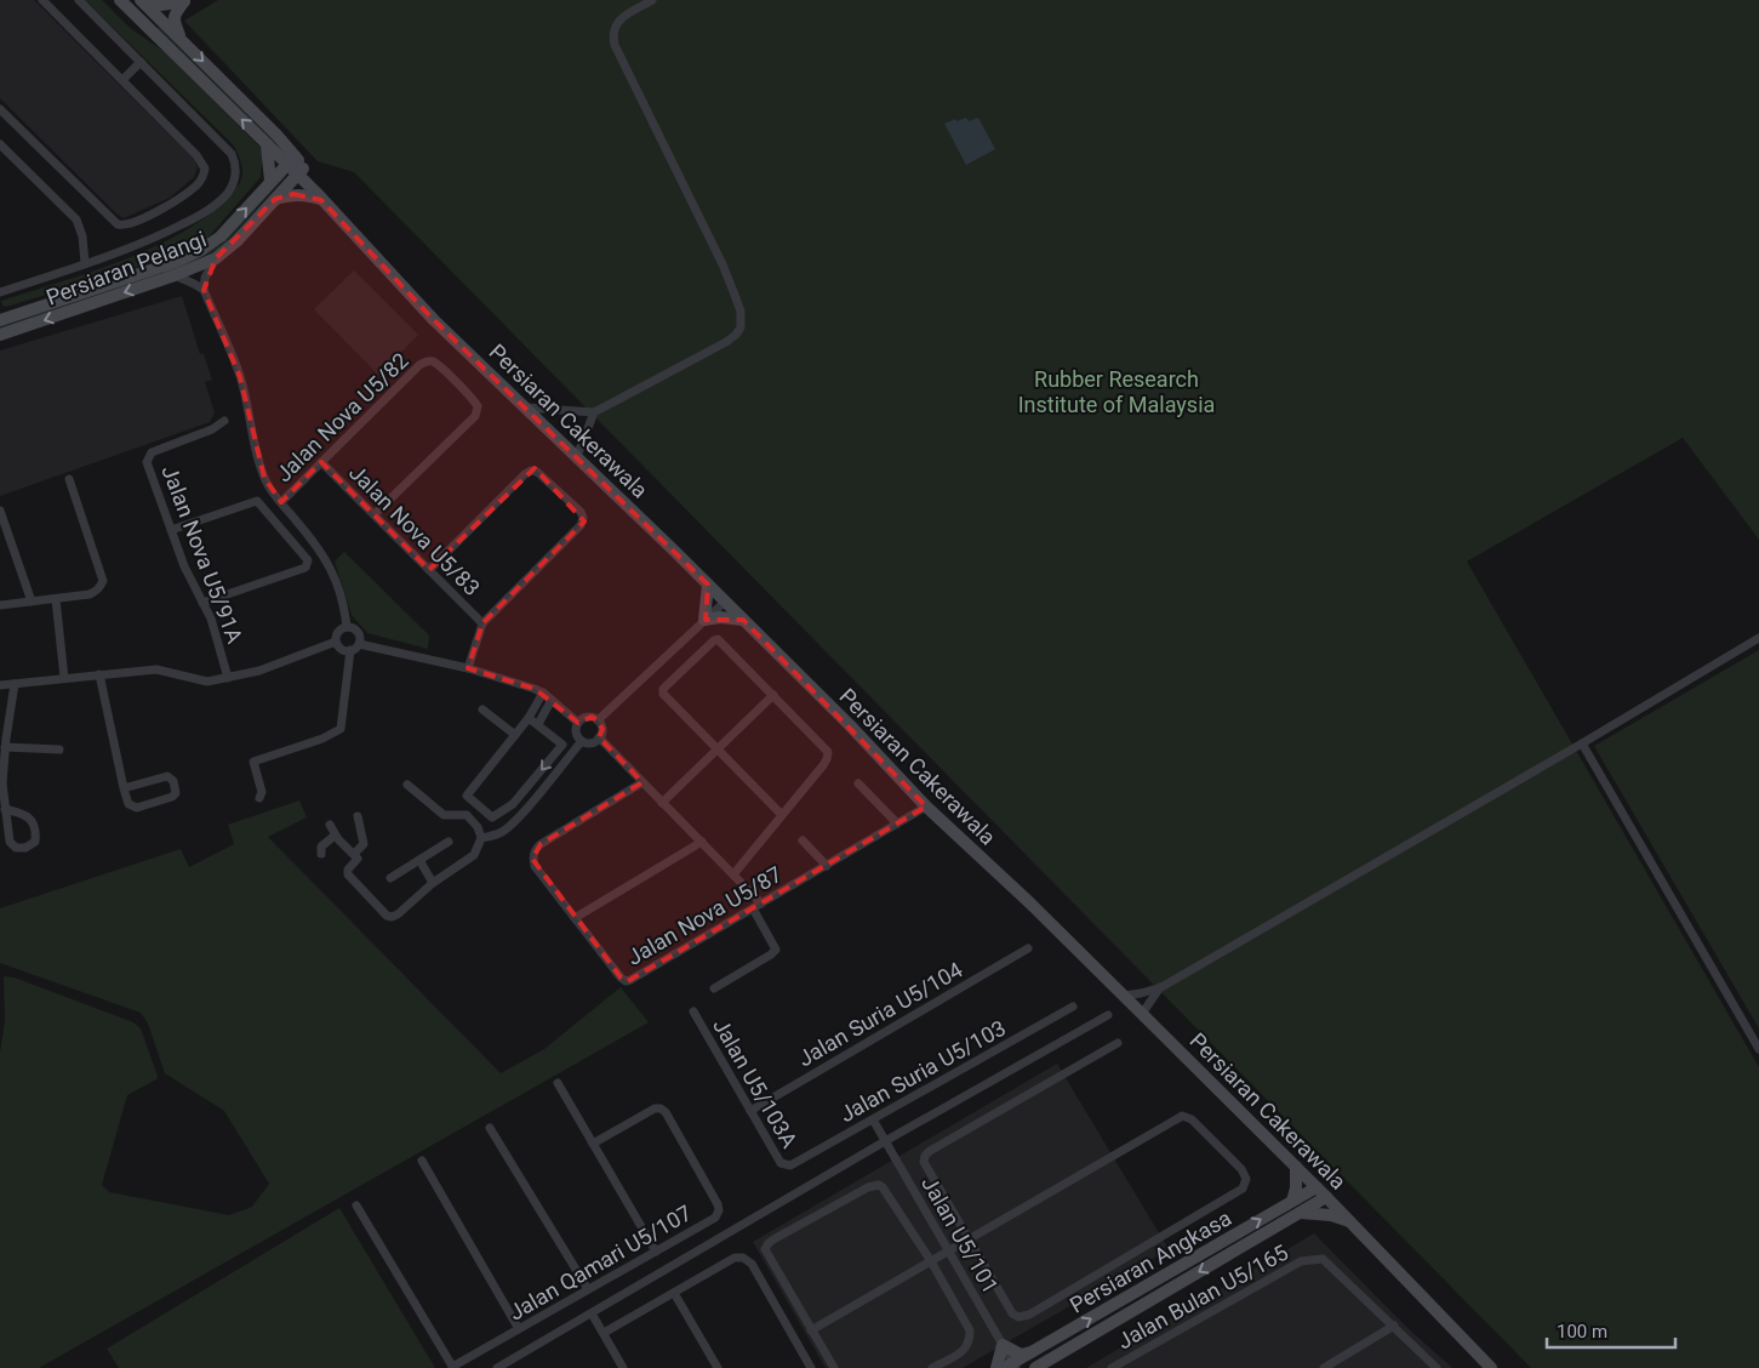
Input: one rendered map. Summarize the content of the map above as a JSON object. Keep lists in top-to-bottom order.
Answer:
{
  "streets": {
    "street": [
      "Persiaran Pelangi",
      "Jalan Nova U5/82",
      "Persiaran Cakerawala",
      "Jalan Nova U5/83",
      "Jalan Nova U5/91A",
      "Jalan Nova U5/87",
      "Jalan Suria U5/104",
      "Jalan Suria U5/103",
      "Jalan U5/103A",
      "Jalan U5/101",
      "Persiaran Angkasa",
      "Jalan Qamari U5/107",
      "Jalan Bulan U5/165"
    ]
  },
  "crossings": [
    ["Persiaran Pelangi", "Persiaran Cakerawala"],
    ["Jalan Nova U5/82", "Jalan Nova U5/83"],
    ["Persiaran Cakerawala", "Jalan Nova U5/87"],
    ["Persiaran Cakerawala", "Persiaran Angkasa"],
    ["Jalan Suria U5/104", "Jalan U5/103A"],
    ["Jalan Suria U5/103", "Jalan U5/103A"],
    ["Jalan Suria U5/103", "Jalan U5/101"],
    ["Jalan U5/101", "Persiaran Angkasa"]
  ],
  "parks": ["Rubber Research Institute of Malaysia"],
  "scale_bar": "100 m"
}
